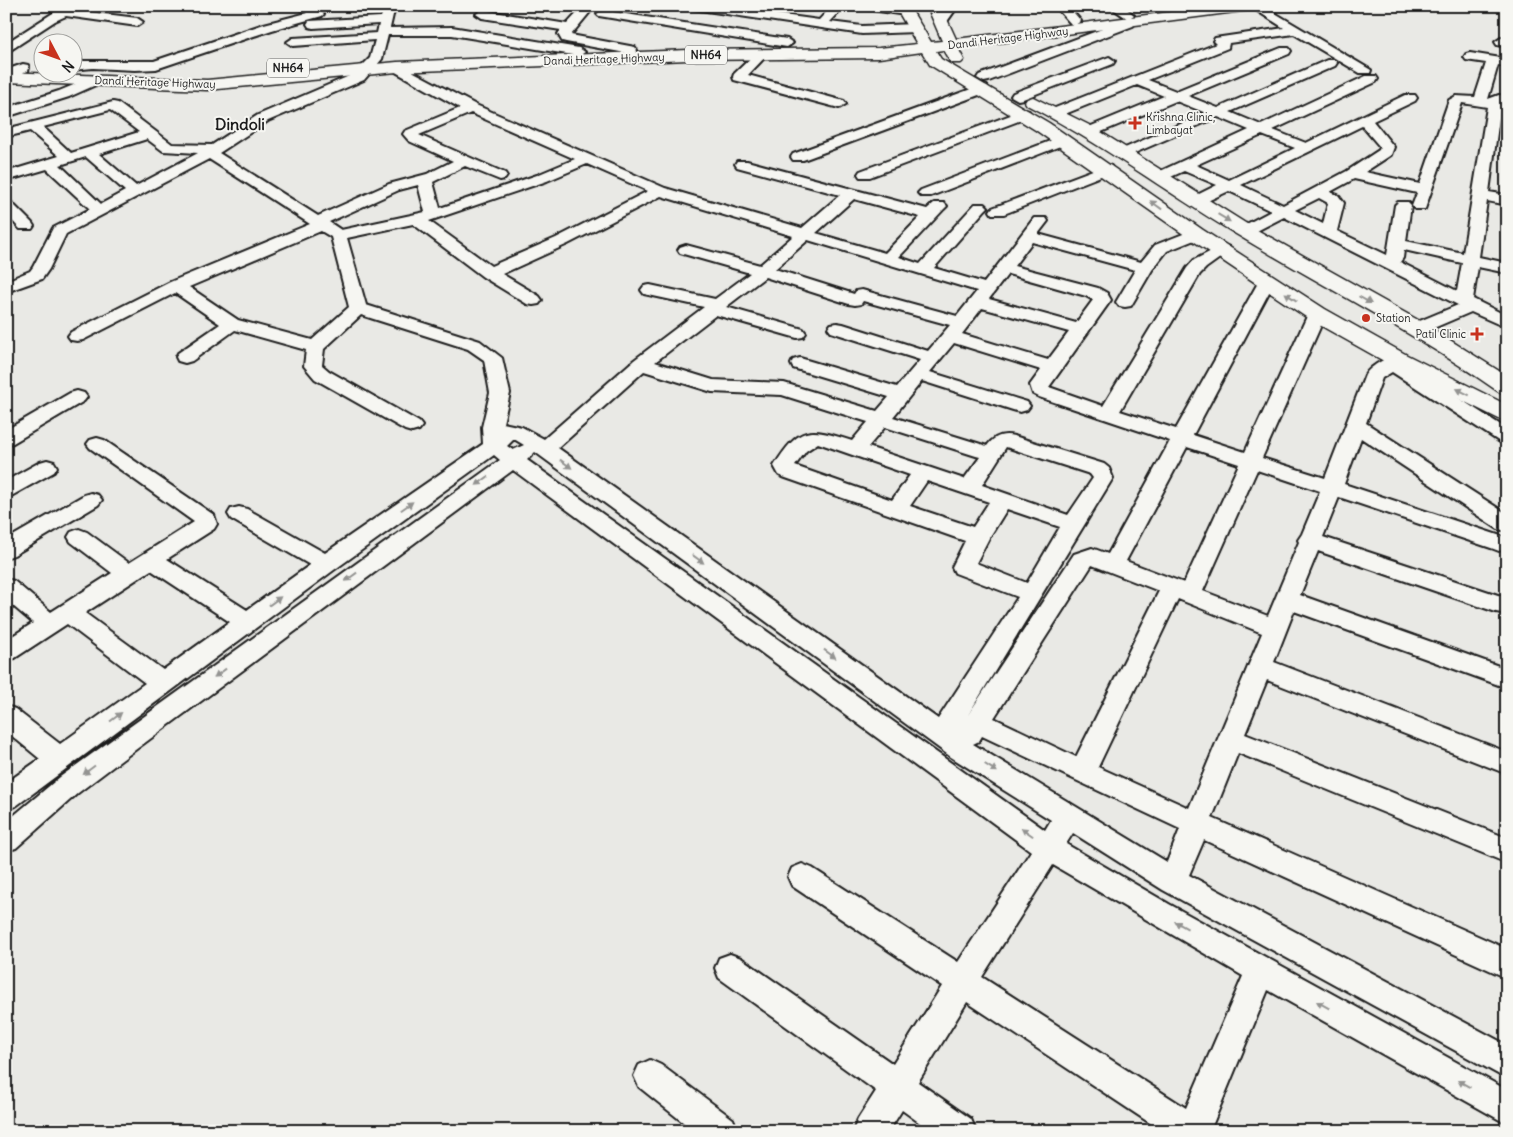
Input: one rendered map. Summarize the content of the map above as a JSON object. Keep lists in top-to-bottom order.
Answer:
{
  "streets": {
    "main road": ["Dandi Heritage Highway", "NH64"]
  },
  "crossings": [
    ["Dandi Heritage Highway", "NH64"]
  ],
  "districts": ["Dindoli"],
  "places": {
    "health": ["Krishna Clinic, Limbayat", "Patil Clinic"],
    "other": ["Station"]
  },
  "north": "bottom right"
}
